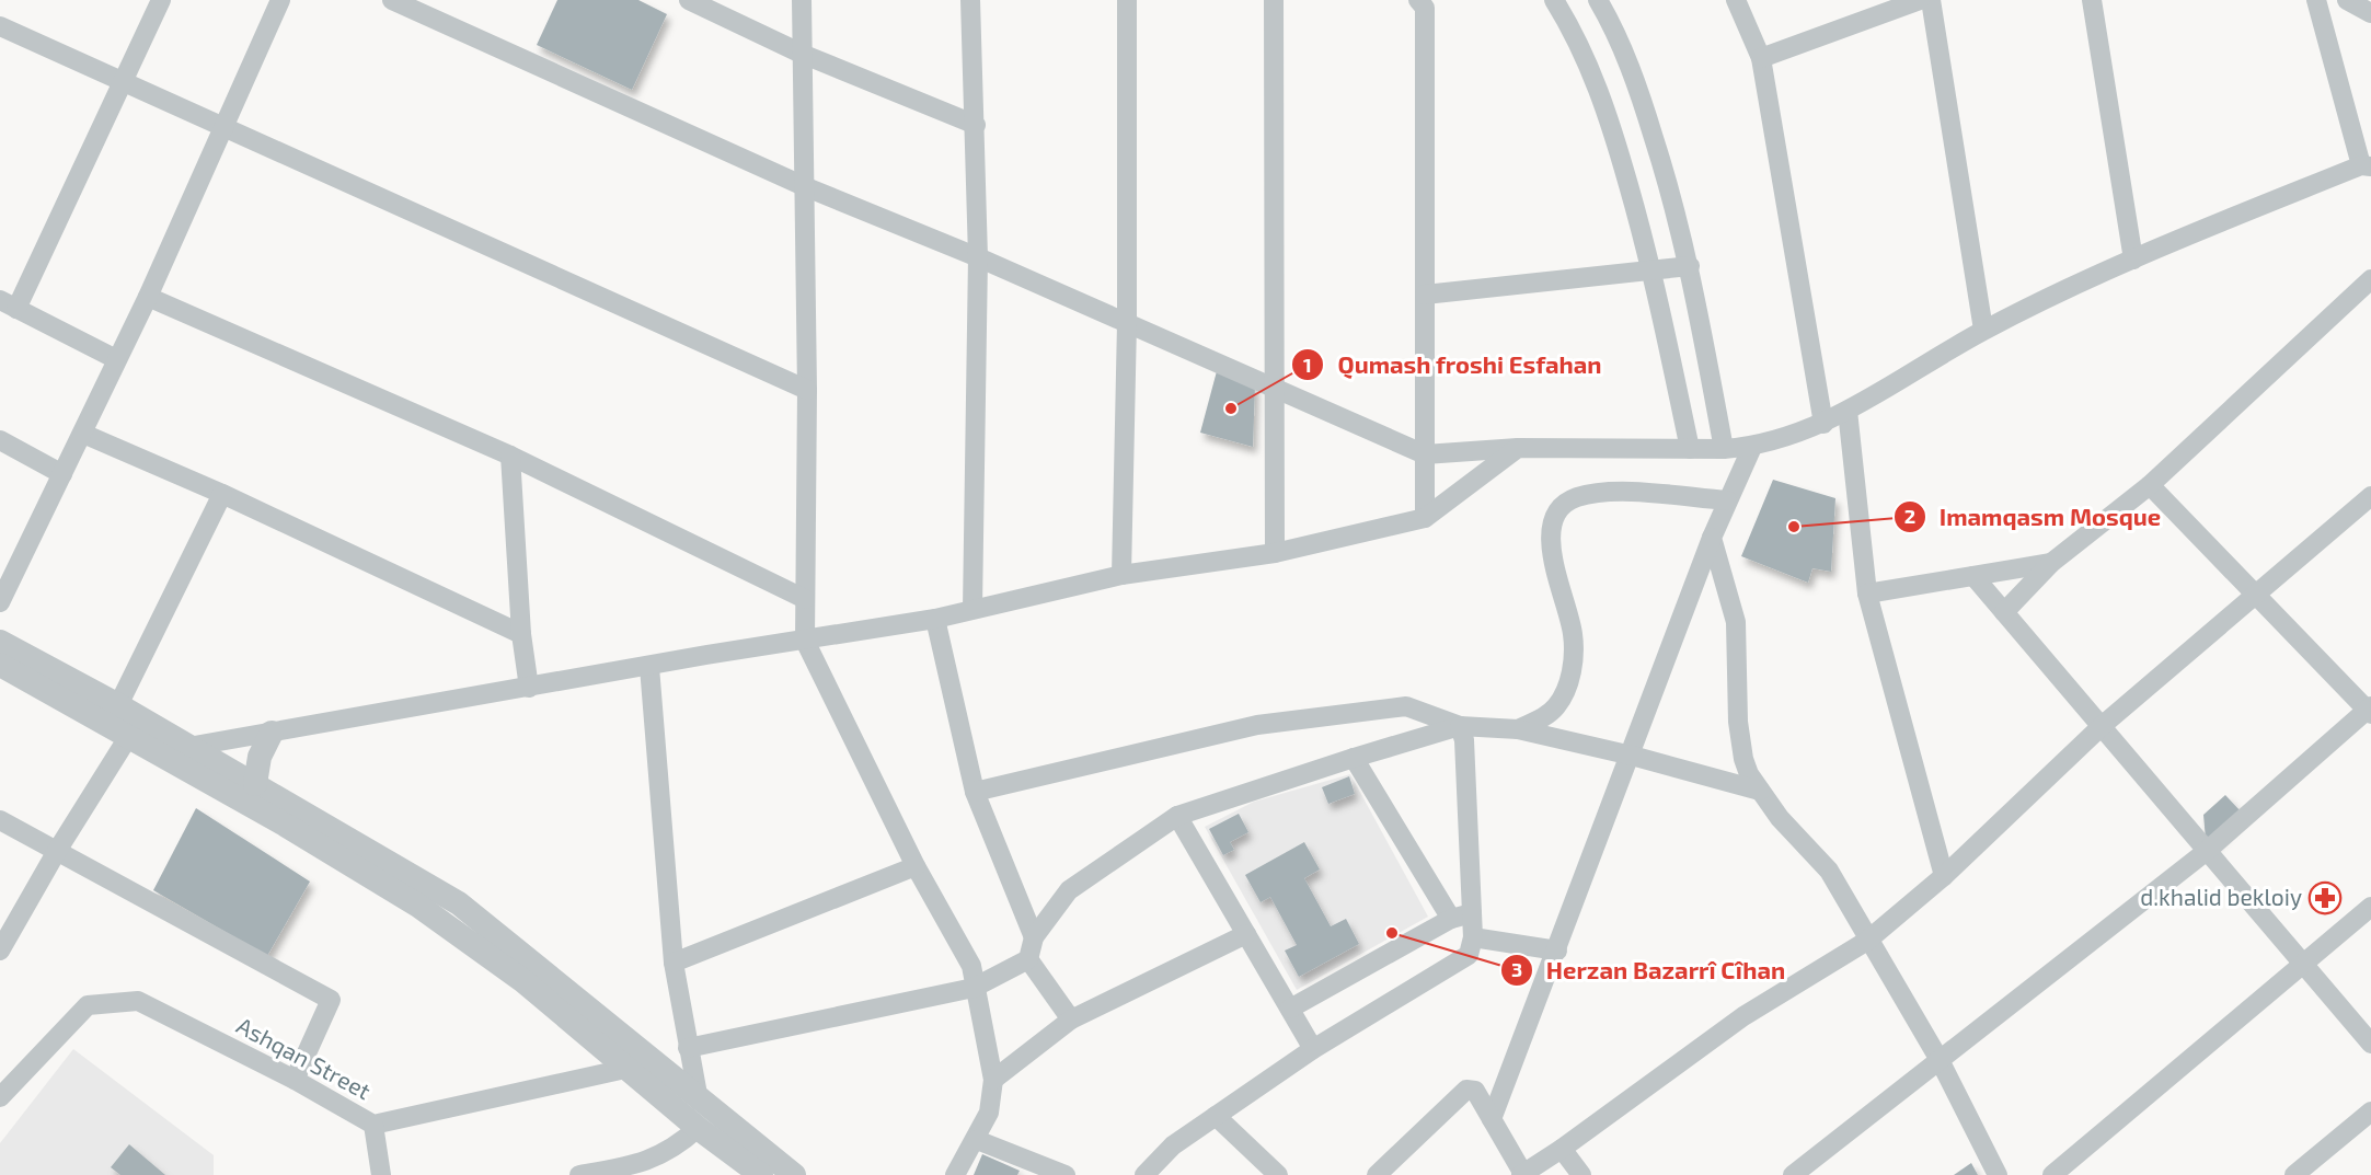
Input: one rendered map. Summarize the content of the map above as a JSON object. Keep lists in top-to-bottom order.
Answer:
{
  "streets": {
    "street": ["Ashqan Street"]
  },
  "places": {
    "other": ["Qumash froshi Esfahan", "Imamqasm Mosque", "Herzan Bazarrî Cîhan"],
    "pharmacy": ["d.khalid bekloiy"]
  }
}
